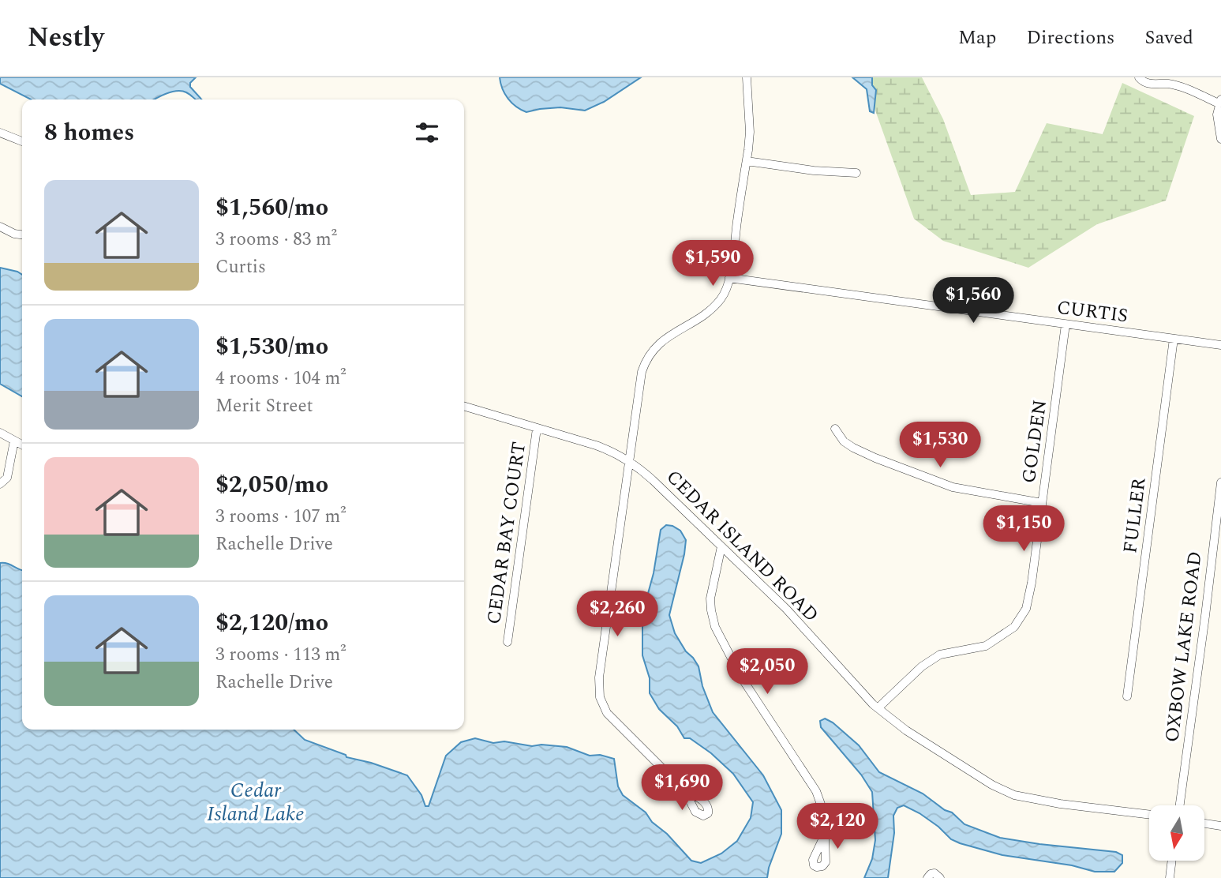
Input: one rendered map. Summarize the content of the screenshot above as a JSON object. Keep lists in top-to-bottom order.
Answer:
{
  "streets": {
    "street": [
      "CURTIS",
      "GOLDEN",
      "FULLER",
      "CEDAR BAY COURT",
      "CEDAR ISLAND ROAD",
      "OXBOW LAKE ROAD"
    ]
  },
  "crossings": [
    ["CURTIS", "GOLDEN"],
    ["CURTIS", "FULLER"],
    ["GOLDEN", "CEDAR ISLAND ROAD"],
    ["CEDAR BAY COURT", "CEDAR ISLAND ROAD"]
  ],
  "water": ["Cedar Island Lake"],
  "north": "bottom",
  "page": {
    "header": "Nestly",
    "nav": ["Map", "Directions", "Saved"],
    "heading": "8 homes",
    "list": [
      {
        "name": "$1,560/mo",
        "note": "3 rooms · 83 m² · Curtis"
      },
      {
        "name": "$1,530/mo",
        "note": "4 rooms · 104 m² · Merit Street"
      },
      {
        "name": "$2,050/mo",
        "note": "3 rooms · 107 m² · Rachelle Drive"
      },
      {
        "name": "$2,120/mo",
        "note": "3 rooms · 113 m² · Rachelle Drive"
      }
    ],
    "price": [
      "$1,590",
      "$1,560",
      "$1,530",
      "$1,150",
      "$2,260",
      "$2,050",
      "$1,690",
      "$2,120"
    ]
  }
}
